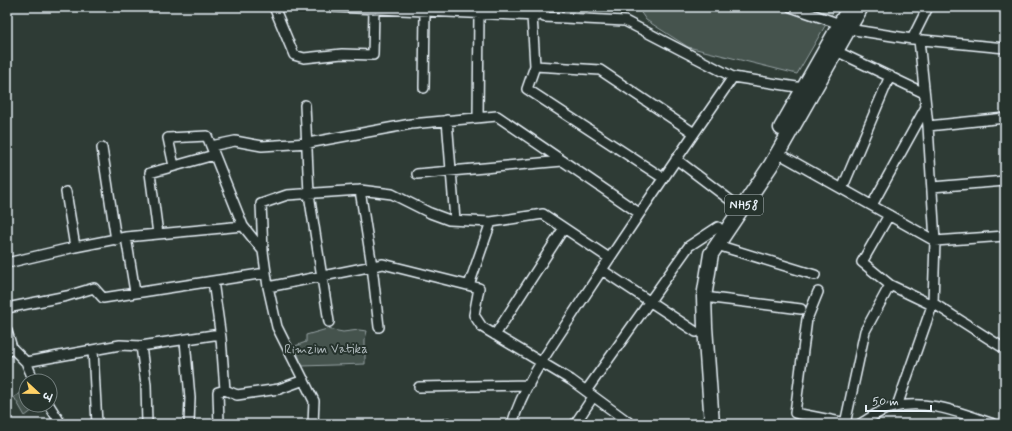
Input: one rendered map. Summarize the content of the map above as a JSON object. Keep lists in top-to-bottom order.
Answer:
{
  "streets": {
    "highway": ["NH58"]
  },
  "parks": ["Rimzim Vatika"],
  "scale_bar": "50 m",
  "north": "right"
}
